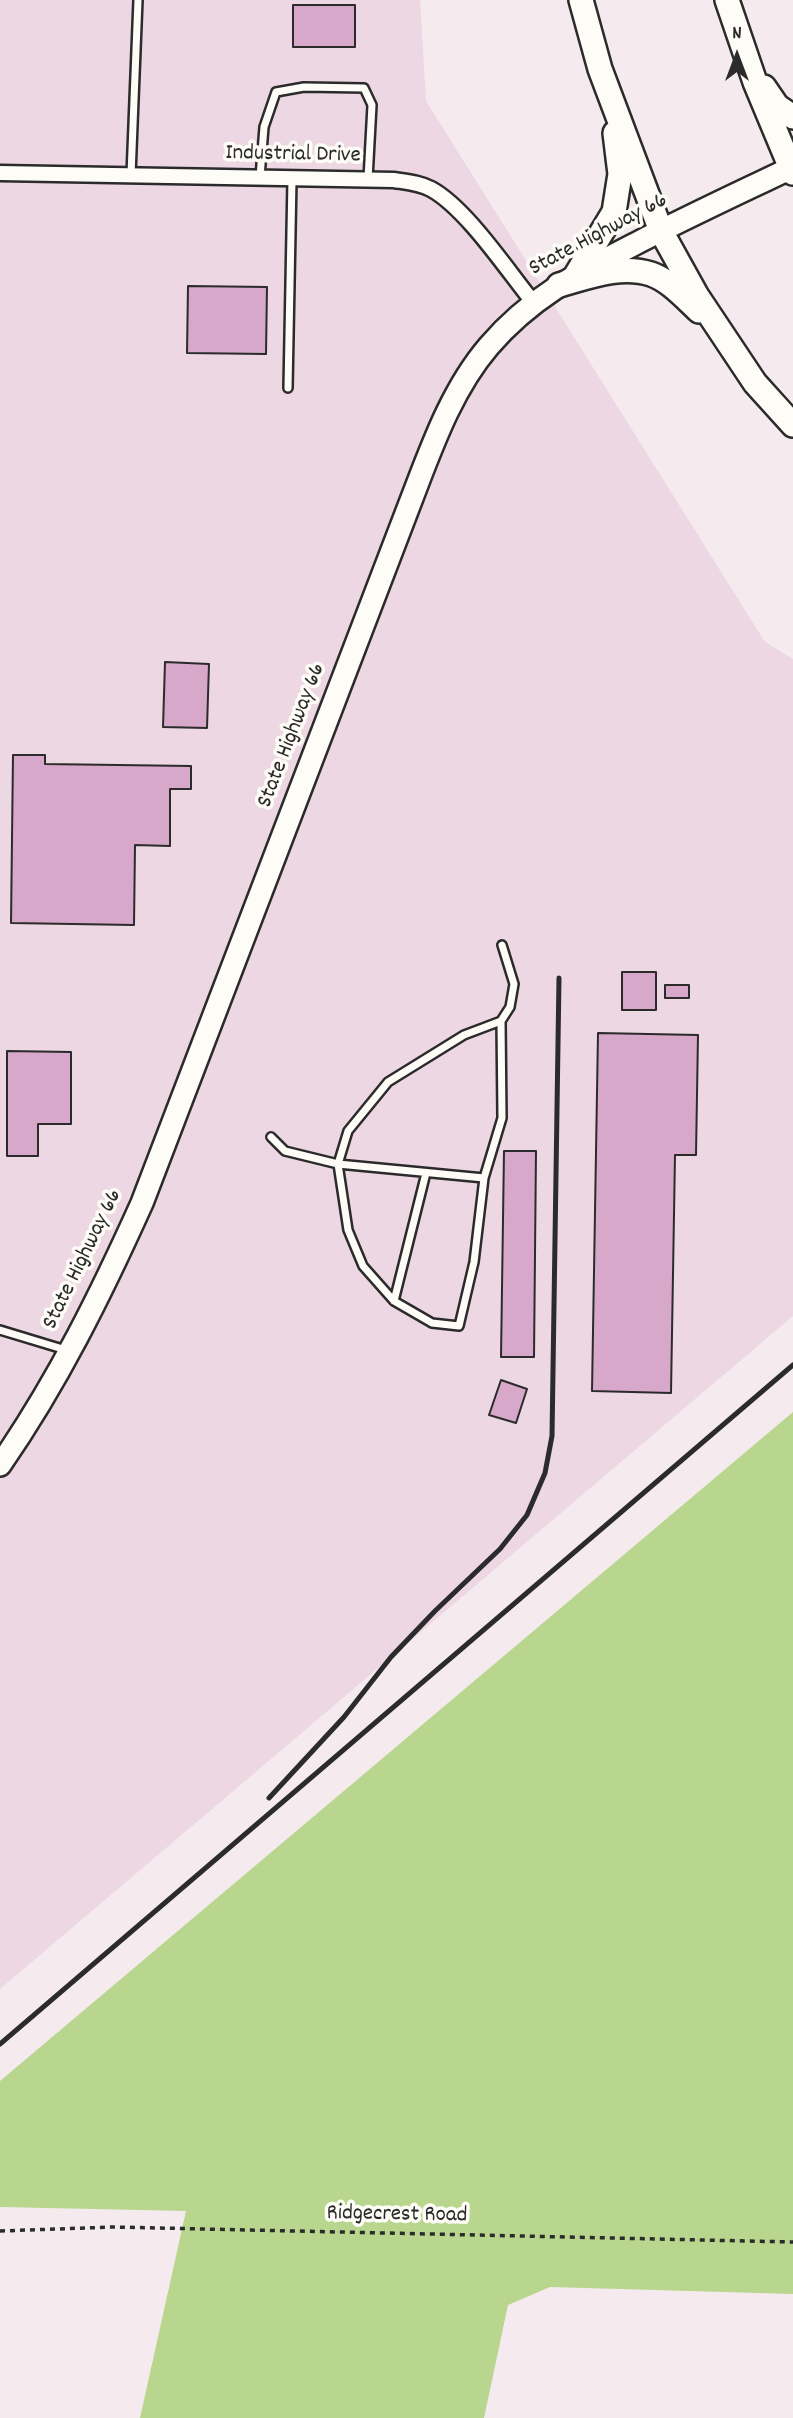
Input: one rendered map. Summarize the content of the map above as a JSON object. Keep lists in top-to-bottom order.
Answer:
{
  "streets": {
    "main road": ["State Highway 66"],
    "street": ["Industrial Drive"],
    "path": ["Ridgecrest Road"]
  },
  "crossings": [
    ["Industrial Drive", "State Highway 66"]
  ],
  "north": "top"
}
